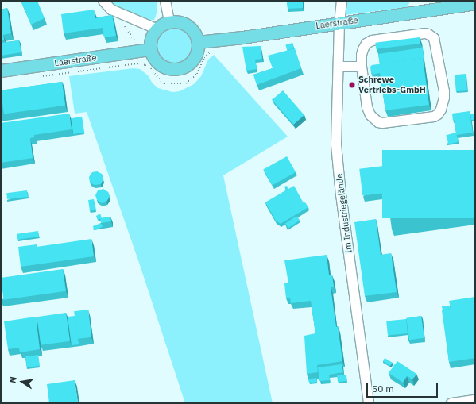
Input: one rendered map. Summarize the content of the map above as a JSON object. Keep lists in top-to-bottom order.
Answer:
{
  "streets": {
    "main road": ["Laerstraße"],
    "street": ["Im Industriegelände"]
  },
  "crossings": [
    ["Laerstraße", "Im Industriegelände"]
  ],
  "places": ["Schrewe Vertriebs-GmbH"],
  "scale_bar": "50 m",
  "north": "left"
}
